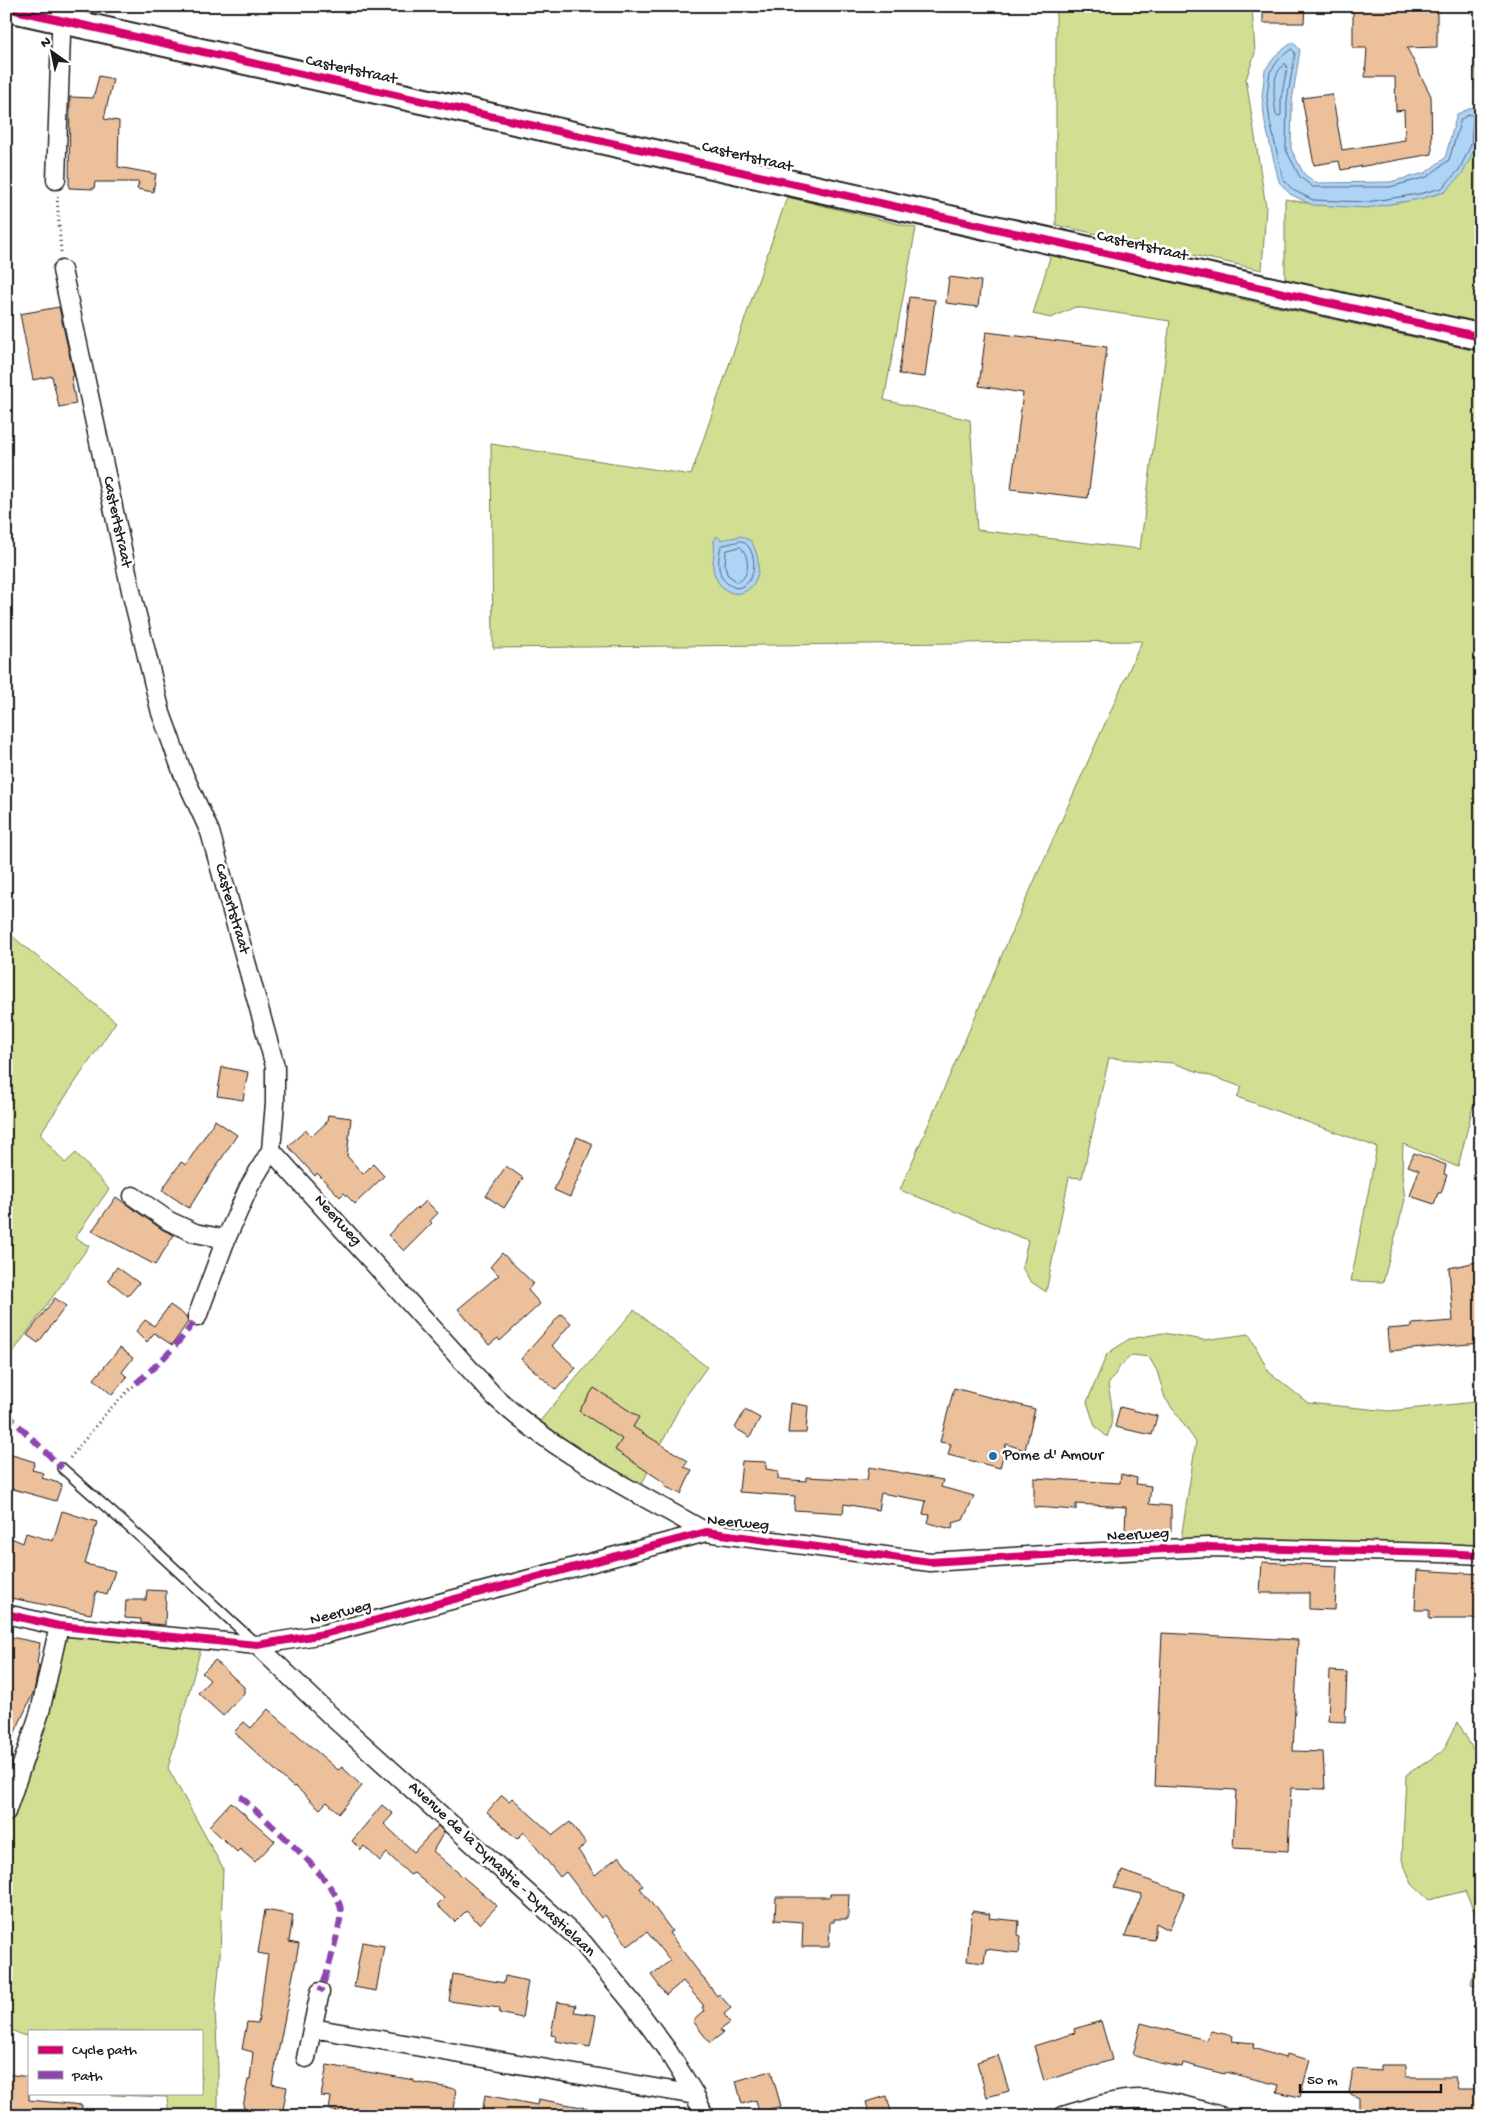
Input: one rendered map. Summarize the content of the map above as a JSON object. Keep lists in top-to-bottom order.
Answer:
{
  "streets": {
    "main road": ["Castertstraat"],
    "street": ["Neerweg", "Avenue de la Dynastie - Dynastielaan"]
  },
  "crossings": [
    ["Castertstraat", "Neerweg"],
    ["Neerweg", "Avenue de la Dynastie - Dynastielaan"]
  ],
  "places": ["Pome d' Amour"],
  "legend": ["Cycle path", "Path"],
  "scale_bar": "50 m",
  "north": "top left"
}
